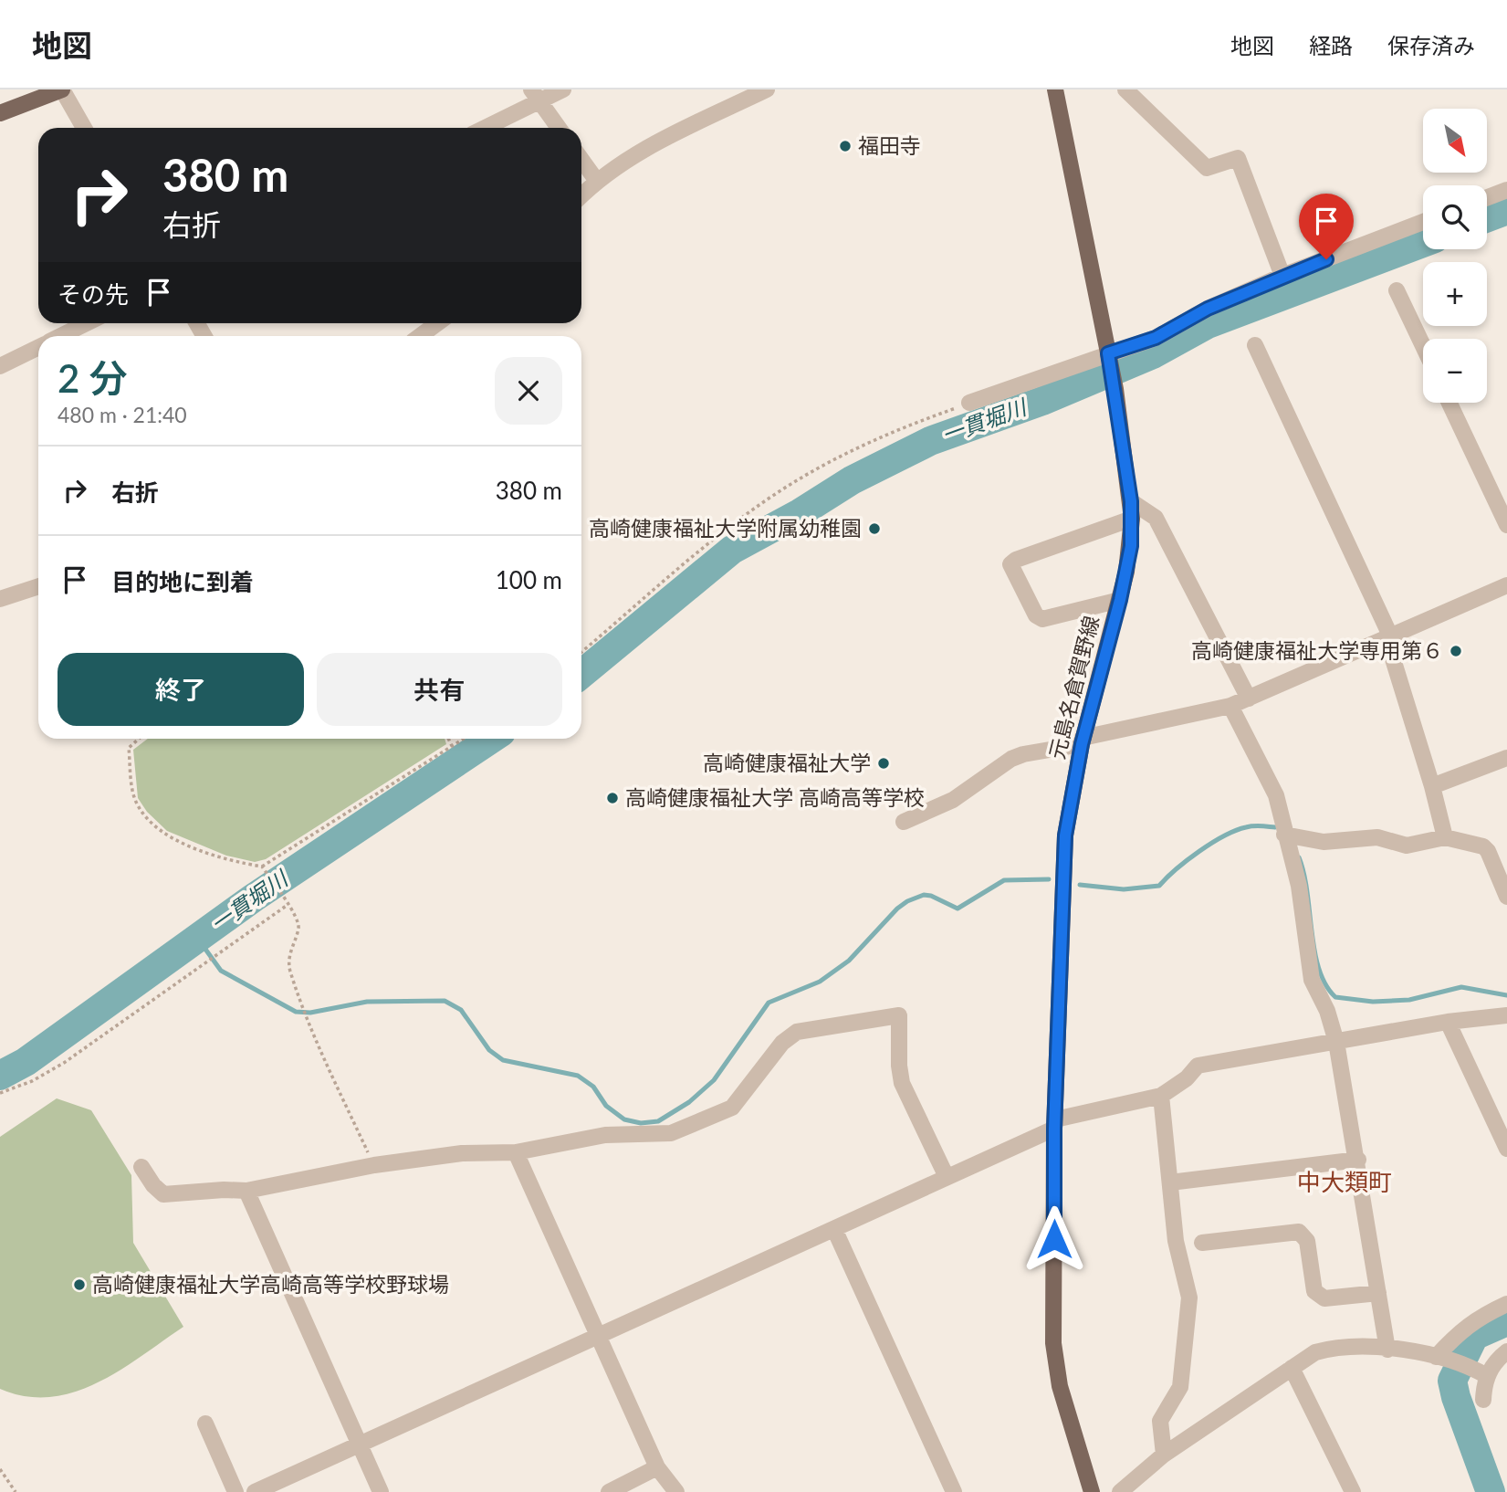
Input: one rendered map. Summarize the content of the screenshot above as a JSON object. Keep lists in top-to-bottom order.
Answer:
{
  "streets": {
    "main road": ["元島名倉賀野線"]
  },
  "districts": ["中大類町"],
  "water": ["一貫堀川"],
  "places": [
    "福田寺",
    "高崎健康福祉大学附属幼稚園",
    "高崎健康福祉大学専用第６",
    "高崎健康福祉大学",
    "高崎健康福祉大学 高崎高等学校",
    "高崎健康福祉大学高崎高等学校野球場"
  ],
  "north": "bottom right",
  "page": {
    "header": "地図",
    "nav": ["地図", "経路", "保存済み"],
    "map_buttons": ["+", "−"],
    "turn": ["380 m", "右折"],
    "then": "その先",
    "heading": ["2 分", "480 m · 21:40"],
    "list": [
      {
        "name": "右折",
        "value": "380 m"
      },
      {
        "name": "目的地に到着",
        "value": "100 m"
      }
    ],
    "buttons": ["終了", "共有"]
  }
}
